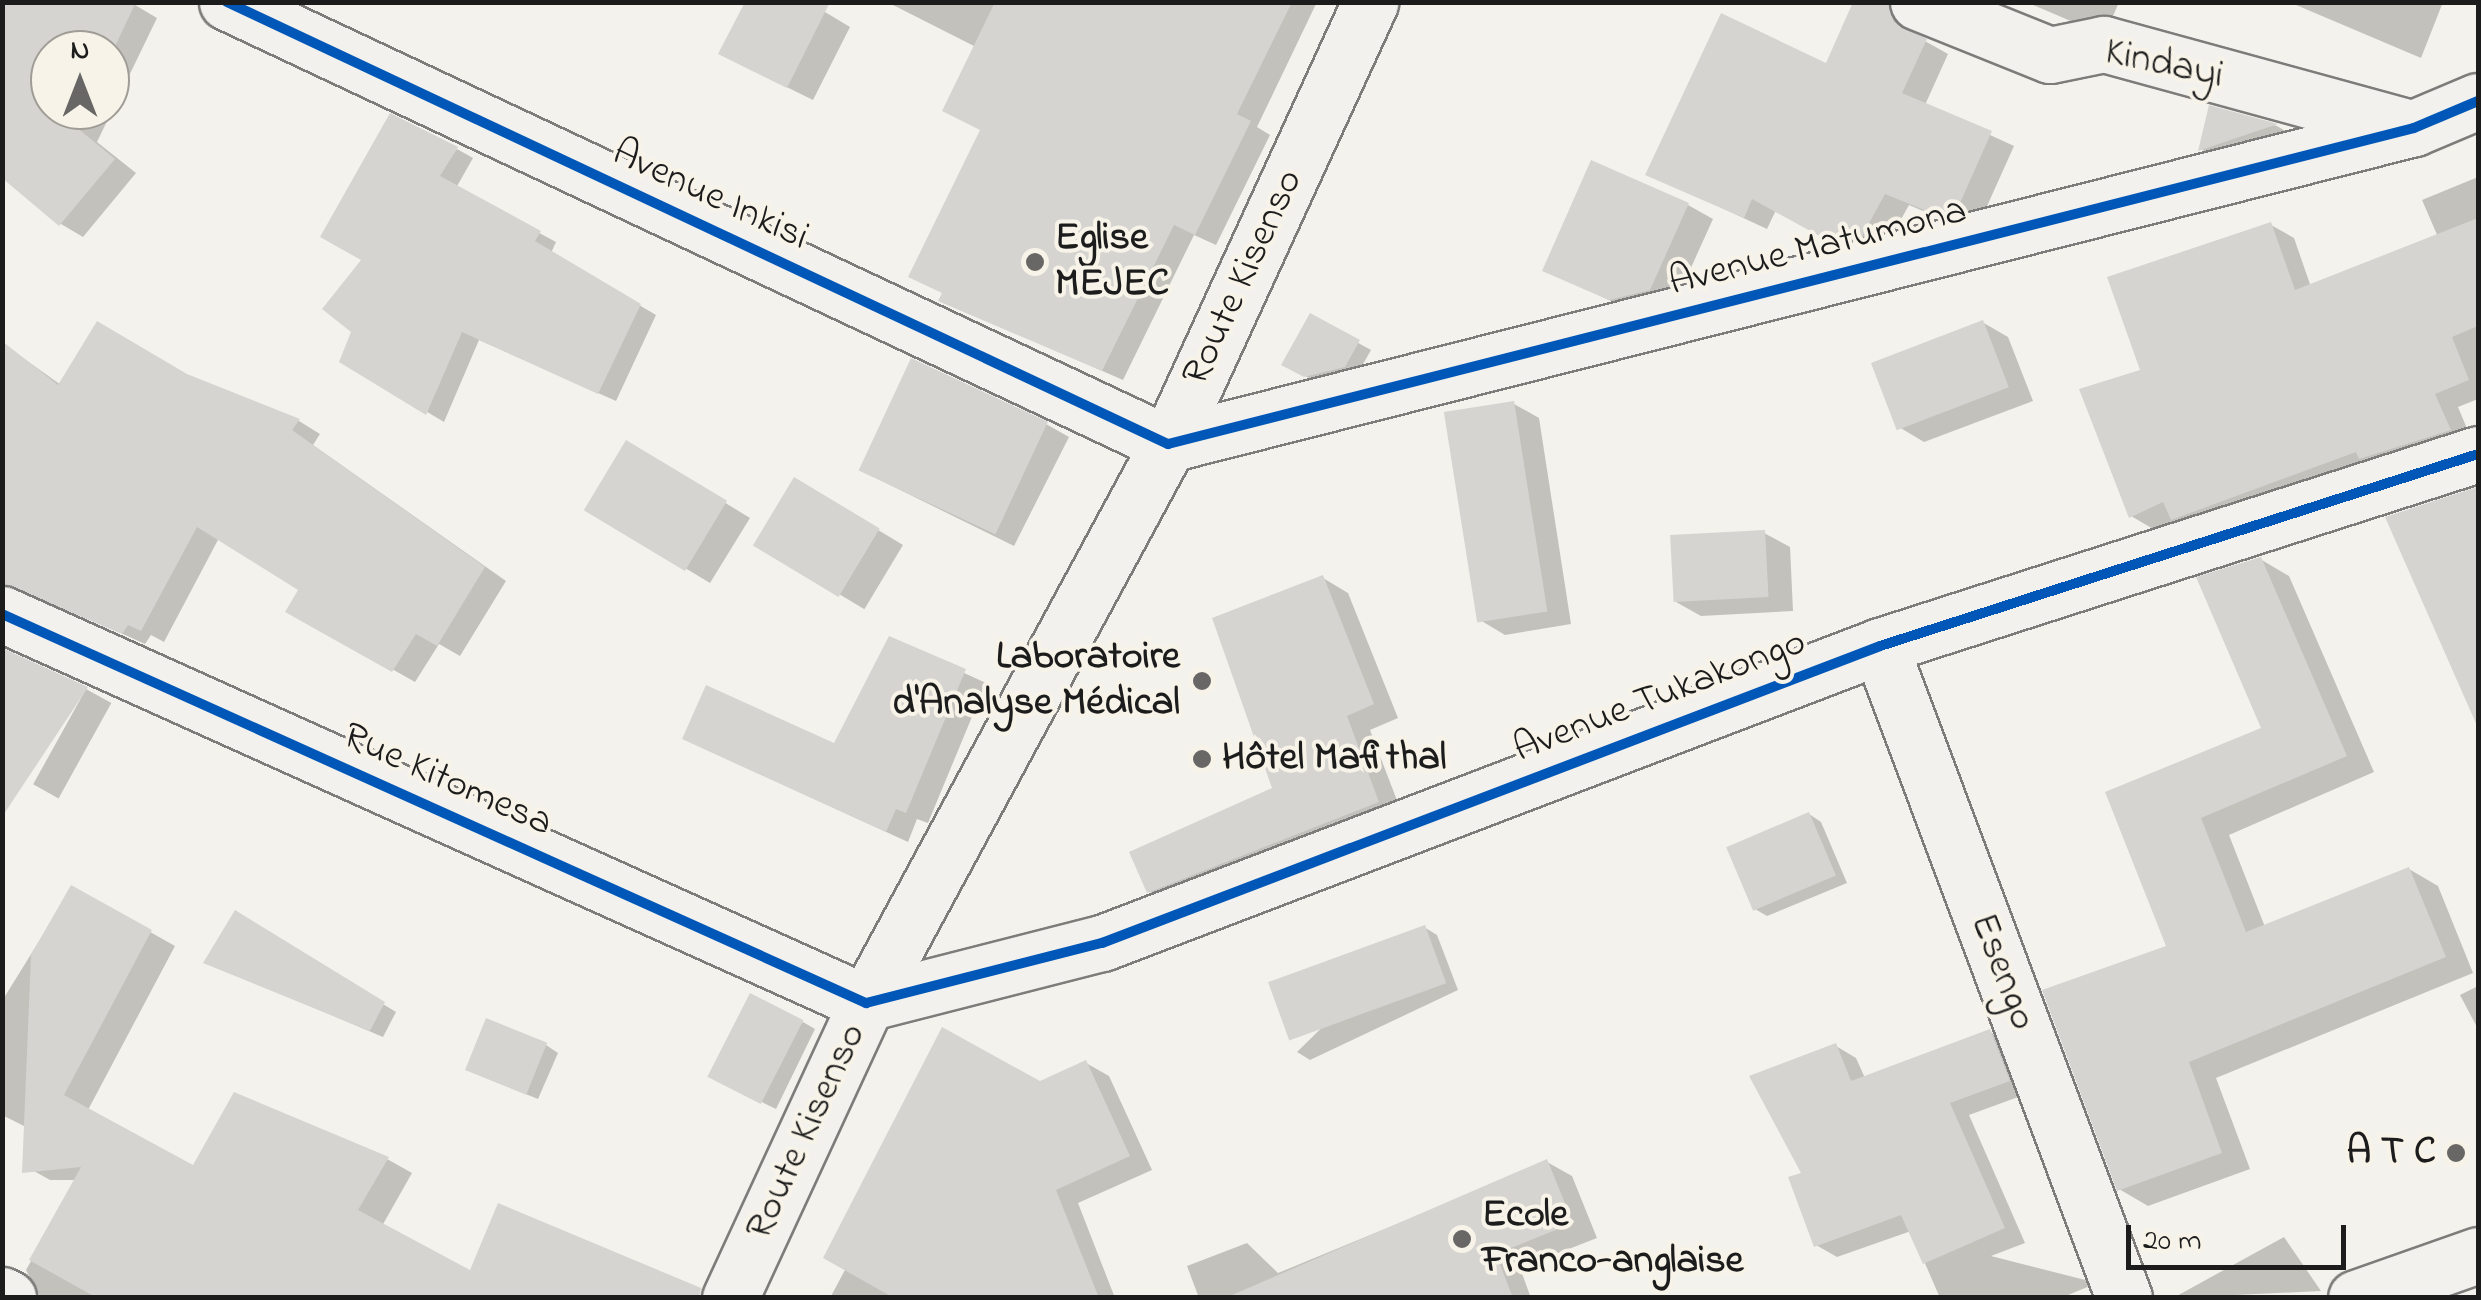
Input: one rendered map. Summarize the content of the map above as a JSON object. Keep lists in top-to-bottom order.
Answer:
{
  "streets": {
    "street": [
      "Kindayi",
      "Avenue Inkisi",
      "Avenue Matumona",
      "Route Kisenso",
      "Avenue Tukakongo",
      "Rue Kitomesa",
      "Esengo"
    ]
  },
  "crossings": [
    ["Kindayi", "Avenue Matumona"],
    ["Avenue Inkisi", "Avenue Matumona"],
    ["Avenue Inkisi", "Route Kisenso"],
    ["Avenue Matumona", "Route Kisenso"],
    ["Route Kisenso", "Avenue Tukakongo"],
    ["Route Kisenso", "Rue Kitomesa"],
    ["Avenue Tukakongo", "Rue Kitomesa"],
    ["Avenue Tukakongo", "Esengo"]
  ],
  "places": [
    "Eglise MEJEC",
    "Laboratoire d'Analyse Médical",
    "Hôtel Mafithal",
    "A T C",
    "Ecole Franco-anglaise"
  ],
  "scale_bar": "20 m",
  "north": "top"
}
